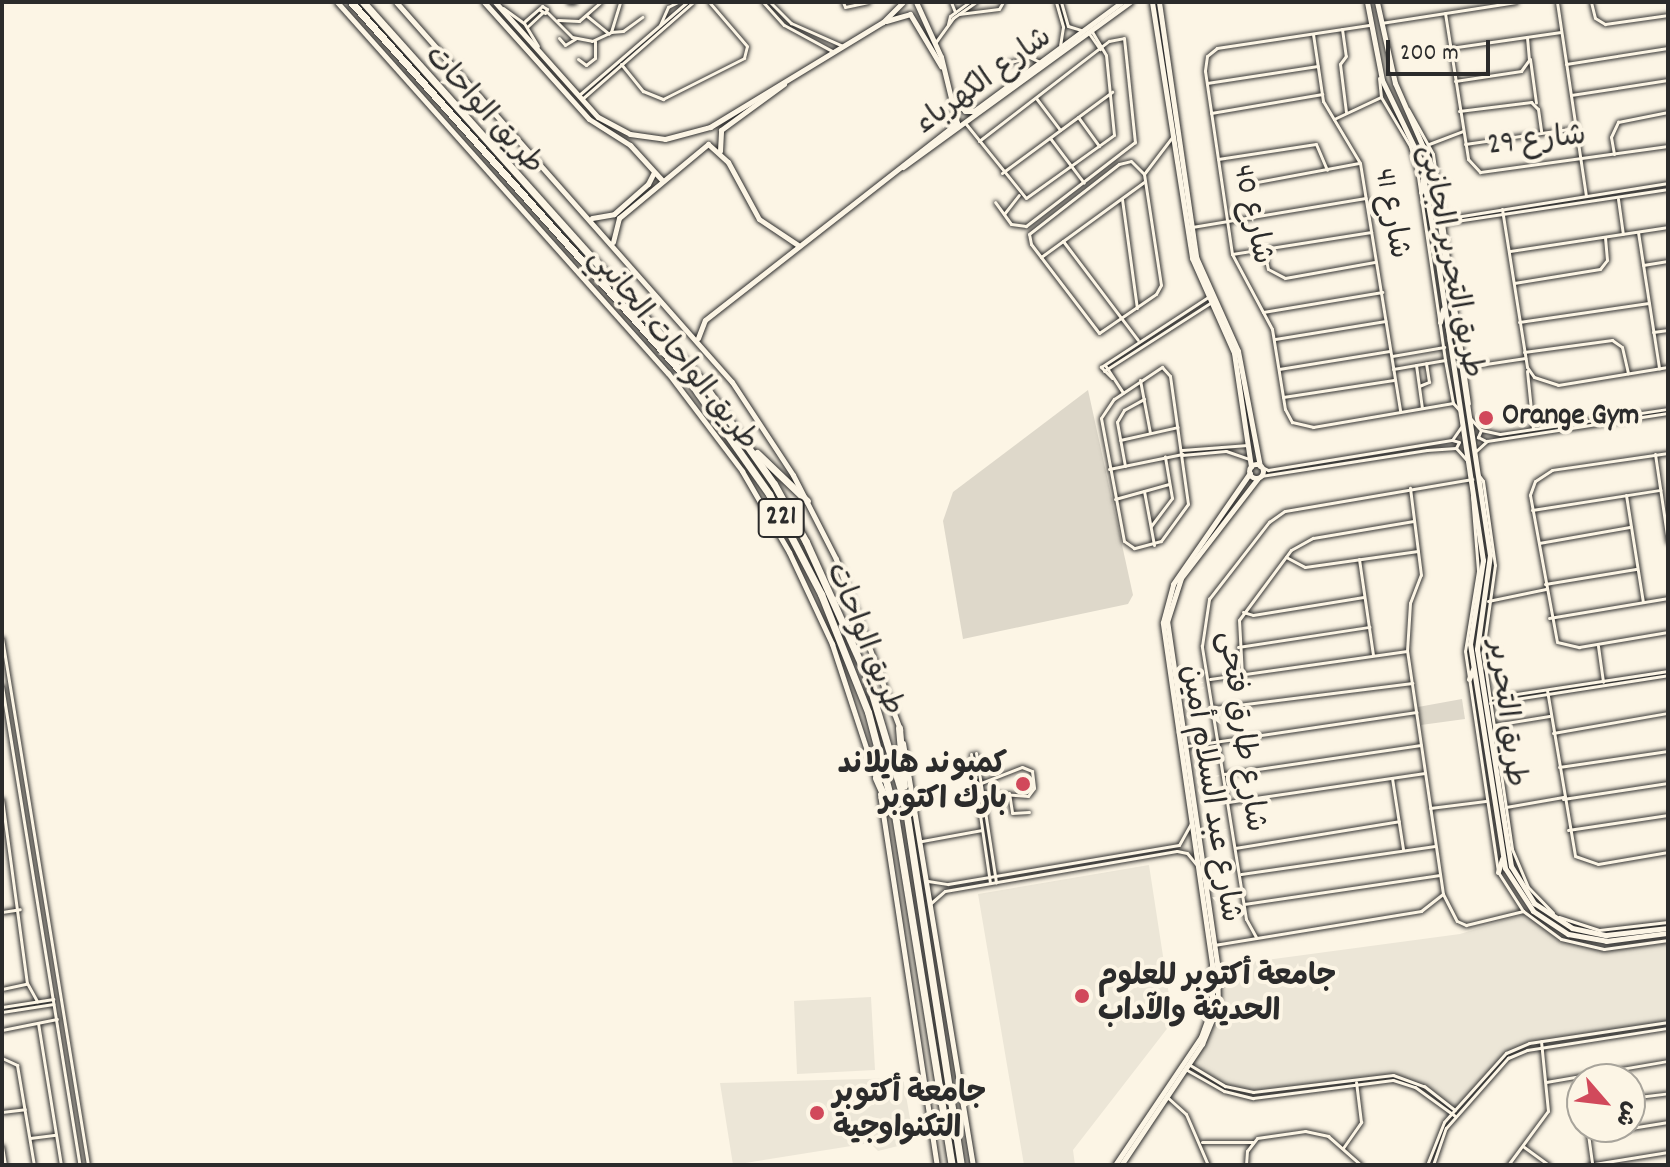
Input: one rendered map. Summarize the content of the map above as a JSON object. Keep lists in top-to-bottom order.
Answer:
{
  "streets": {
    "highway": ["طريق الواحات", "221"],
    "street": [
      "شارع الكهرباء",
      "شارع 29",
      "شارع 41",
      "شارع 40",
      "طريق التحرير الجانبى",
      "طريق الواحات الجانبي",
      "طريق التحرير",
      "شارع طارق فتحى",
      "شارع عبد السلام أمين"
    ]
  },
  "crossings": [
    ["شارع الكهرباء", "طريق الواحات الجانبي"],
    ["شارع 41", "شارع 40"],
    ["شارع 40", "طريق التحرير الجانبى"],
    ["شارع 40", "طريق التحرير"],
    ["طريق التحرير الجانبى", "طريق التحرير"],
    ["طريق التحرير", "شارع طارق فتحى"]
  ],
  "places": [
    "Orange Gym",
    "كمبوند هايلاند بارك اكتوبر",
    "جامعة أكتوبر للعلوم الحديثة والآداب",
    "جامعة أكتوبر التكنواوجية"
  ],
  "scale_bar": "200 m",
  "north": "bottom right"
}
